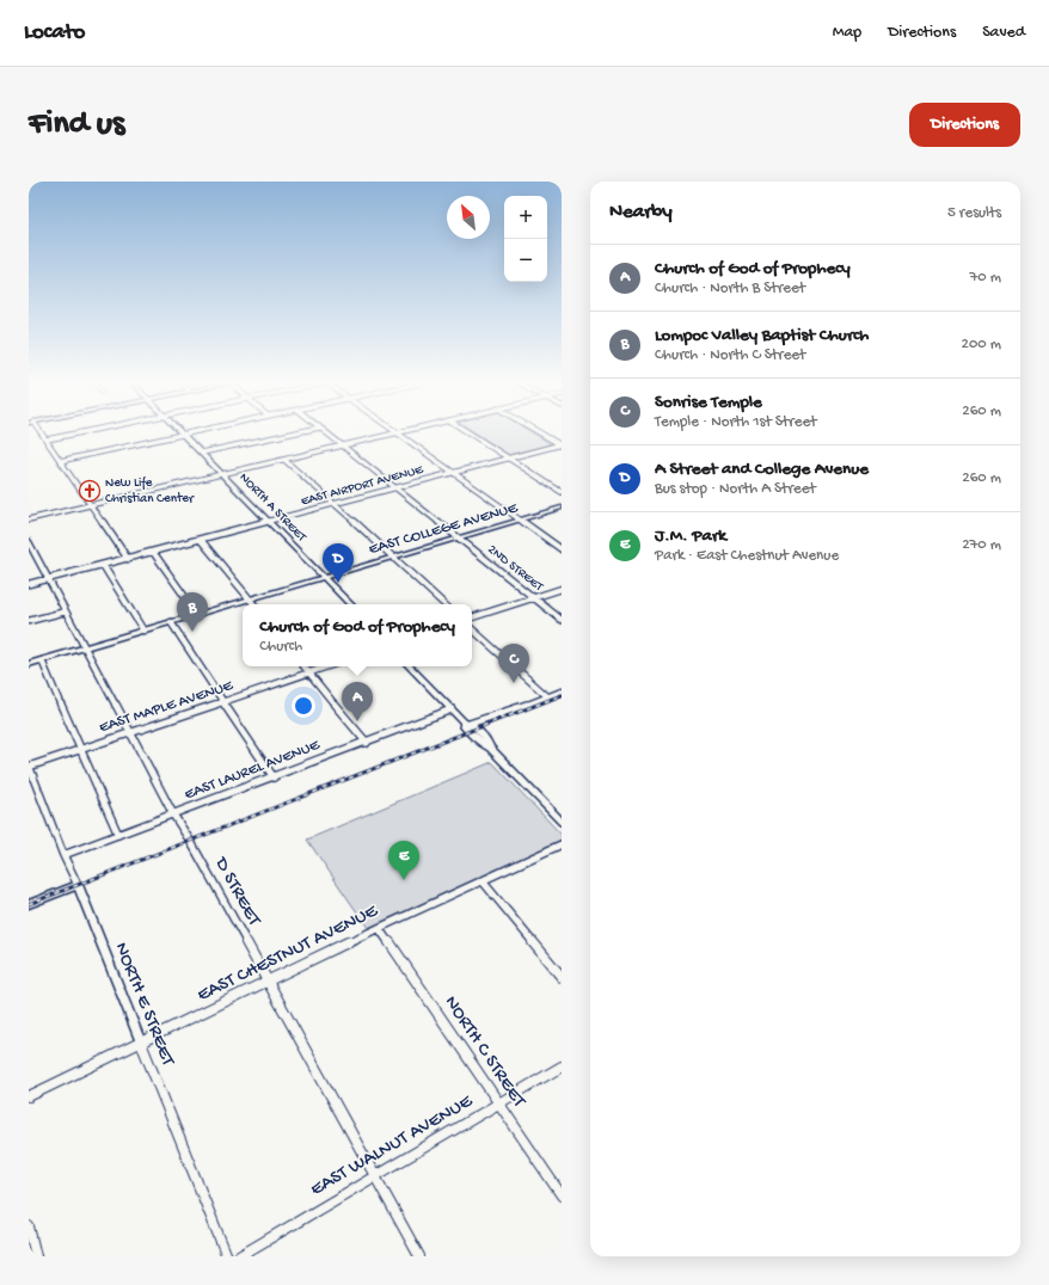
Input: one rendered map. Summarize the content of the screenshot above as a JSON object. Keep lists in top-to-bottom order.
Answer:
{
  "streets": {
    "street": [
      "EAST AIRPORT AVENUE",
      "NORTH A STREET",
      "EAST COLLEGE AVENUE",
      "2ND STREET",
      "EAST MAPLE AVENUE",
      "EAST LAUREL AVENUE",
      "D STREET",
      "EAST CHESTNUT AVENUE",
      "NORTH E STREET",
      "NORTH C STREET",
      "EAST WALNUT AVENUE"
    ]
  },
  "crossings": [
    ["EAST AIRPORT AVENUE", "NORTH A STREET"],
    ["EAST AIRPORT AVENUE", "2ND STREET"],
    ["EAST AIRPORT AVENUE", "D STREET"],
    ["NORTH A STREET", "EAST COLLEGE AVENUE"],
    ["EAST COLLEGE AVENUE", "2ND STREET"],
    ["EAST COLLEGE AVENUE", "D STREET"],
    ["EAST MAPLE AVENUE", "D STREET"],
    ["EAST MAPLE AVENUE", "NORTH E STREET"],
    ["EAST LAUREL AVENUE", "D STREET"],
    ["EAST LAUREL AVENUE", "NORTH E STREET"],
    ["D STREET", "EAST CHESTNUT AVENUE"],
    ["D STREET", "EAST WALNUT AVENUE"],
    ["EAST CHESTNUT AVENUE", "NORTH E STREET"],
    ["EAST CHESTNUT AVENUE", "NORTH C STREET"],
    ["NORTH C STREET", "EAST WALNUT AVENUE"]
  ],
  "places": {
    "church": ["New Life Christian Center"]
  },
  "north": "top left",
  "page": {
    "header": "Locato",
    "nav": ["Map", "Directions", "Saved"],
    "buttons": "Directions",
    "title": "Find us",
    "heading": ["Nearby", "5 results"],
    "map_buttons": ["+", "−"],
    "list": [
      {
        "mark": "A",
        "name": "Church of God of Prophecy",
        "note": "Church · North B Street",
        "value": "70 m"
      },
      {
        "mark": "B",
        "name": "Lompoc Valley Baptist Church",
        "note": "Church · North C Street",
        "value": "200 m"
      },
      {
        "mark": "C",
        "name": "Sonrise Temple",
        "note": "Temple · North 1st Street",
        "value": "260 m"
      },
      {
        "mark": "D",
        "name": "A Street and College Avenue",
        "note": "Bus stop · North A Street",
        "value": "260 m"
      },
      {
        "mark": "E",
        "name": "J.M. Park",
        "note": "Park · East Chestnut Avenue",
        "value": "270 m"
      }
    ],
    "pins": [
      "D",
      "B",
      "C",
      "A",
      "E"
    ],
    "popup": ["Church of God of Prophecy", "Church"]
  }
}
